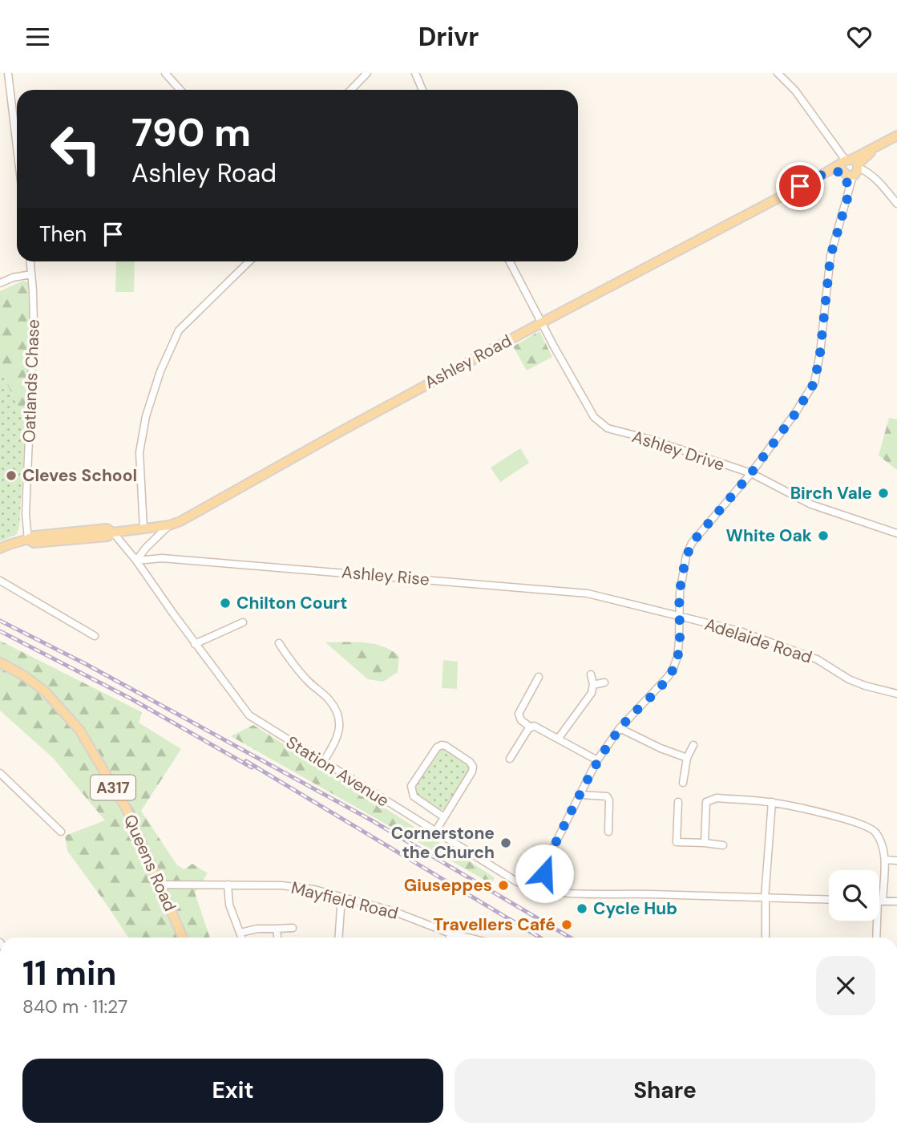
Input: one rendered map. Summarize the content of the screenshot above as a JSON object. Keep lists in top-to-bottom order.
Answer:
{
  "streets": {
    "main road": ["Ashley Road", "A317", "Queens Road"],
    "street": [
      "Oatlands Chase",
      "Ashley Drive",
      "Ashley Rise",
      "Adelaide Road",
      "Station Avenue",
      "Mayfield Road"
    ]
  },
  "crossings": [
    ["Ashley Road", "Oatlands Chase"],
    ["Ashley Road", "Ashley Drive"],
    ["Ashley Road", "Station Avenue"],
    ["Ashley Rise", "Adelaide Road"],
    ["Ashley Rise", "Station Avenue"],
    ["Queens Road", "Mayfield Road"]
  ],
  "places": [
    "Cleves School",
    "Birch Vale",
    "White Oak",
    "Chilton Court",
    "Cornerstone the Church",
    "Giuseppes",
    "Cycle Hub",
    "Travellers Café"
  ],
  "page": {
    "header": "Drivr",
    "turn": ["790 m", "Ashley Road"],
    "then": "Then",
    "heading": ["11 min", "840 m · 11:27"],
    "buttons": ["Exit", "Share"]
  }
}
